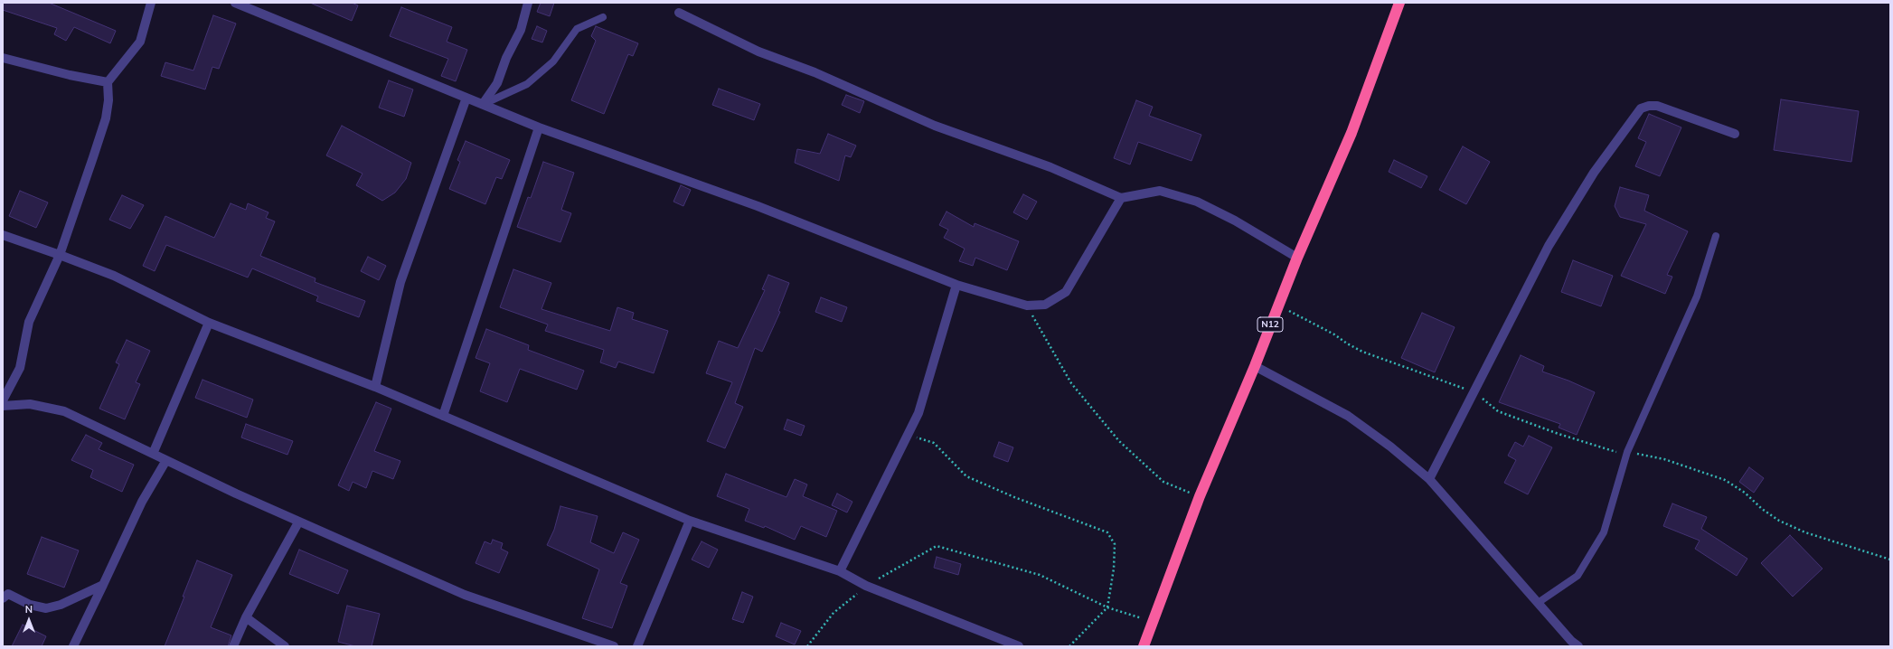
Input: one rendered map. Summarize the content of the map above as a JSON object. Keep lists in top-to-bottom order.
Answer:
{
  "streets": {
    "highway": ["N12"]
  },
  "north": "top"
}
